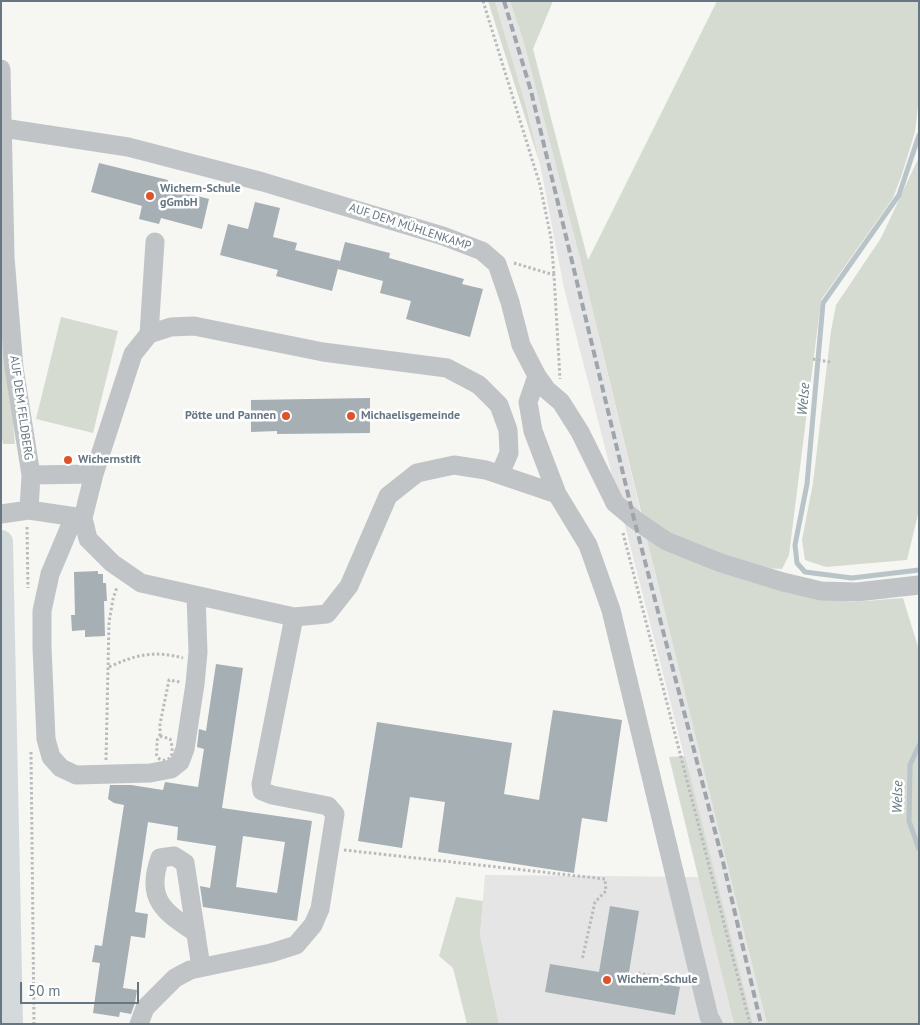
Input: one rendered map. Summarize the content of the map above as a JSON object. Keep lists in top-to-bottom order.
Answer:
{
  "streets": {
    "street": ["AUF DEM MÜHLENKAMP", "AUF DEM FELDBERG"]
  },
  "crossings": [
    ["AUF DEM MÜHLENKAMP", "AUF DEM FELDBERG"]
  ],
  "water": ["Welse"],
  "places": [
    "Wichern-Schule gGmbH",
    "Pötte und Pannen",
    "Michaelisgemeinde",
    "Wichernstift",
    "Wichern-Schule"
  ],
  "scale_bar": "50 m"
}
